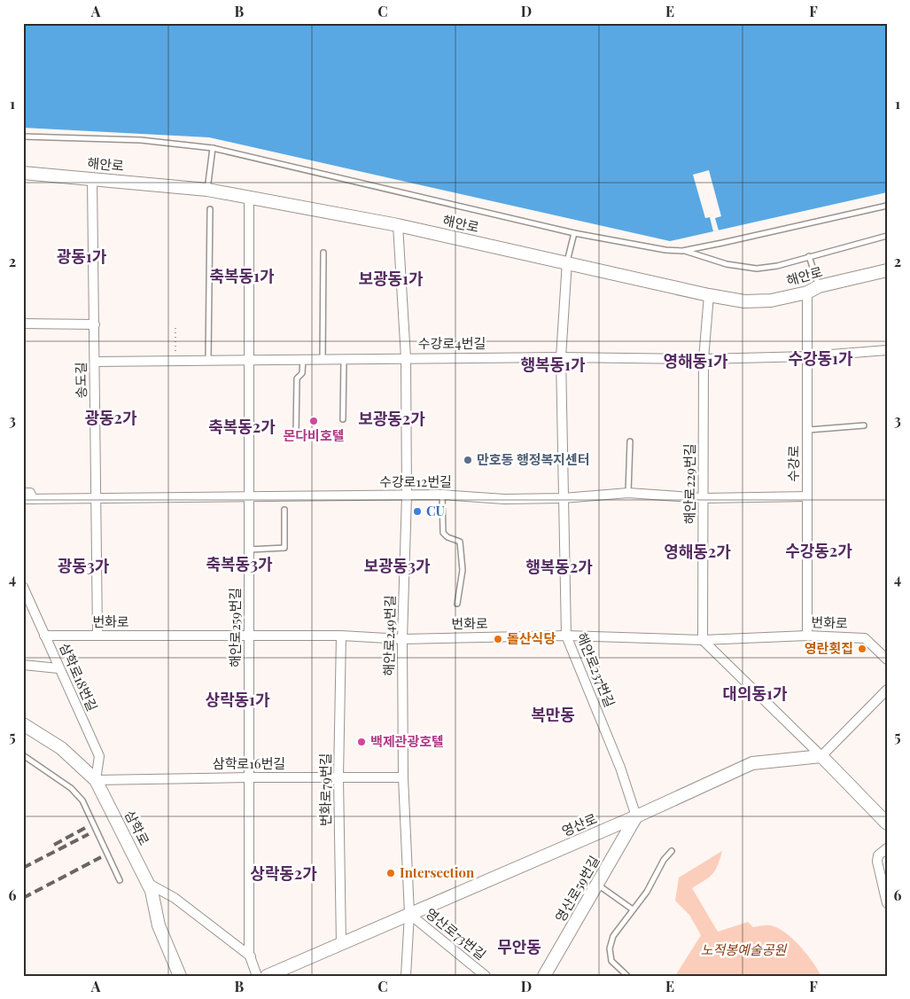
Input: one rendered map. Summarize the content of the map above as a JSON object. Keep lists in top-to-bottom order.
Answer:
{
  "streets": {
    "street": [
      "해안로",
      "수강로4번길",
      "송도길",
      "수강로",
      "수강로12번길",
      "해안로229번길",
      "번화로",
      "해안로259번길",
      "해안로249번길",
      "해안로237번길",
      "삼학로18번길",
      "삼학로16번길",
      "번화로79번길",
      "영산로",
      "삼학로",
      "영산로59번길",
      "영산로73번길"
    ]
  },
  "crossings": [
    ["해안로", "송도길"],
    ["해안로", "수강로"],
    ["해안로", "해안로229번길"],
    ["해안로", "해안로259번길"],
    ["해안로", "해안로249번길"],
    ["해안로", "해안로237번길"],
    ["수강로4번길", "송도길"],
    ["수강로4번길", "수강로"],
    ["수강로4번길", "해안로229번길"],
    ["수강로4번길", "해안로259번길"],
    ["수강로4번길", "해안로249번길"],
    ["수강로4번길", "해안로237번길"],
    ["송도길", "수강로12번길"],
    ["송도길", "번화로"],
    ["수강로", "수강로12번길"],
    ["수강로", "번화로"],
    ["수강로12번길", "해안로229번길"],
    ["수강로12번길", "해안로259번길"],
    ["수강로12번길", "해안로249번길"],
    ["수강로12번길", "해안로237번길"],
    ["해안로229번길", "번화로"],
    ["번화로", "해안로259번길"],
    ["번화로", "해안로249번길"],
    ["번화로", "해안로237번길"],
    ["번화로", "삼학로18번길"],
    ["번화로", "번화로79번길"],
    ["해안로259번길", "삼학로16번길"],
    ["해안로249번길", "삼학로16번길"],
    ["해안로249번길", "영산로"],
    ["해안로249번길", "영산로73번길"],
    ["해안로237번길", "영산로"],
    ["해안로237번길", "영산로59번길"],
    ["삼학로18번길", "삼학로16번길"],
    ["삼학로18번길", "삼학로"],
    ["삼학로16번길", "번화로79번길"],
    ["삼학로16번길", "삼학로"],
    ["번화로79번길", "영산로"],
    ["영산로", "영산로59번길"],
    ["영산로", "영산로73번길"]
  ],
  "districts": [
    "광동1가",
    "축복동1가",
    "보광동1가",
    "수강동1가",
    "영해동1가",
    "행복동1가",
    "광동2가",
    "보광동2가",
    "축복동2가",
    "수강동2가",
    "영해동2가",
    "축복동3가",
    "광동3가",
    "보광동3가",
    "행복동2가",
    "대의동1가",
    "상락동1가",
    "복만동",
    "상락동2가",
    "무안동"
  ],
  "parks": ["노적봉예술공원"],
  "places": [
    "몬다비호텔",
    "만호동 행정복지센터",
    "CU",
    "돌산식당",
    "영란횟집",
    "백제관광호텔",
    "Intersection"
  ],
  "grid": {
    "columns": [
      "A",
      "B",
      "C",
      "D",
      "E",
      "F"
    ],
    "rows": [
      "1",
      "2",
      "3",
      "4",
      "5",
      "6"
    ]
  }
}
